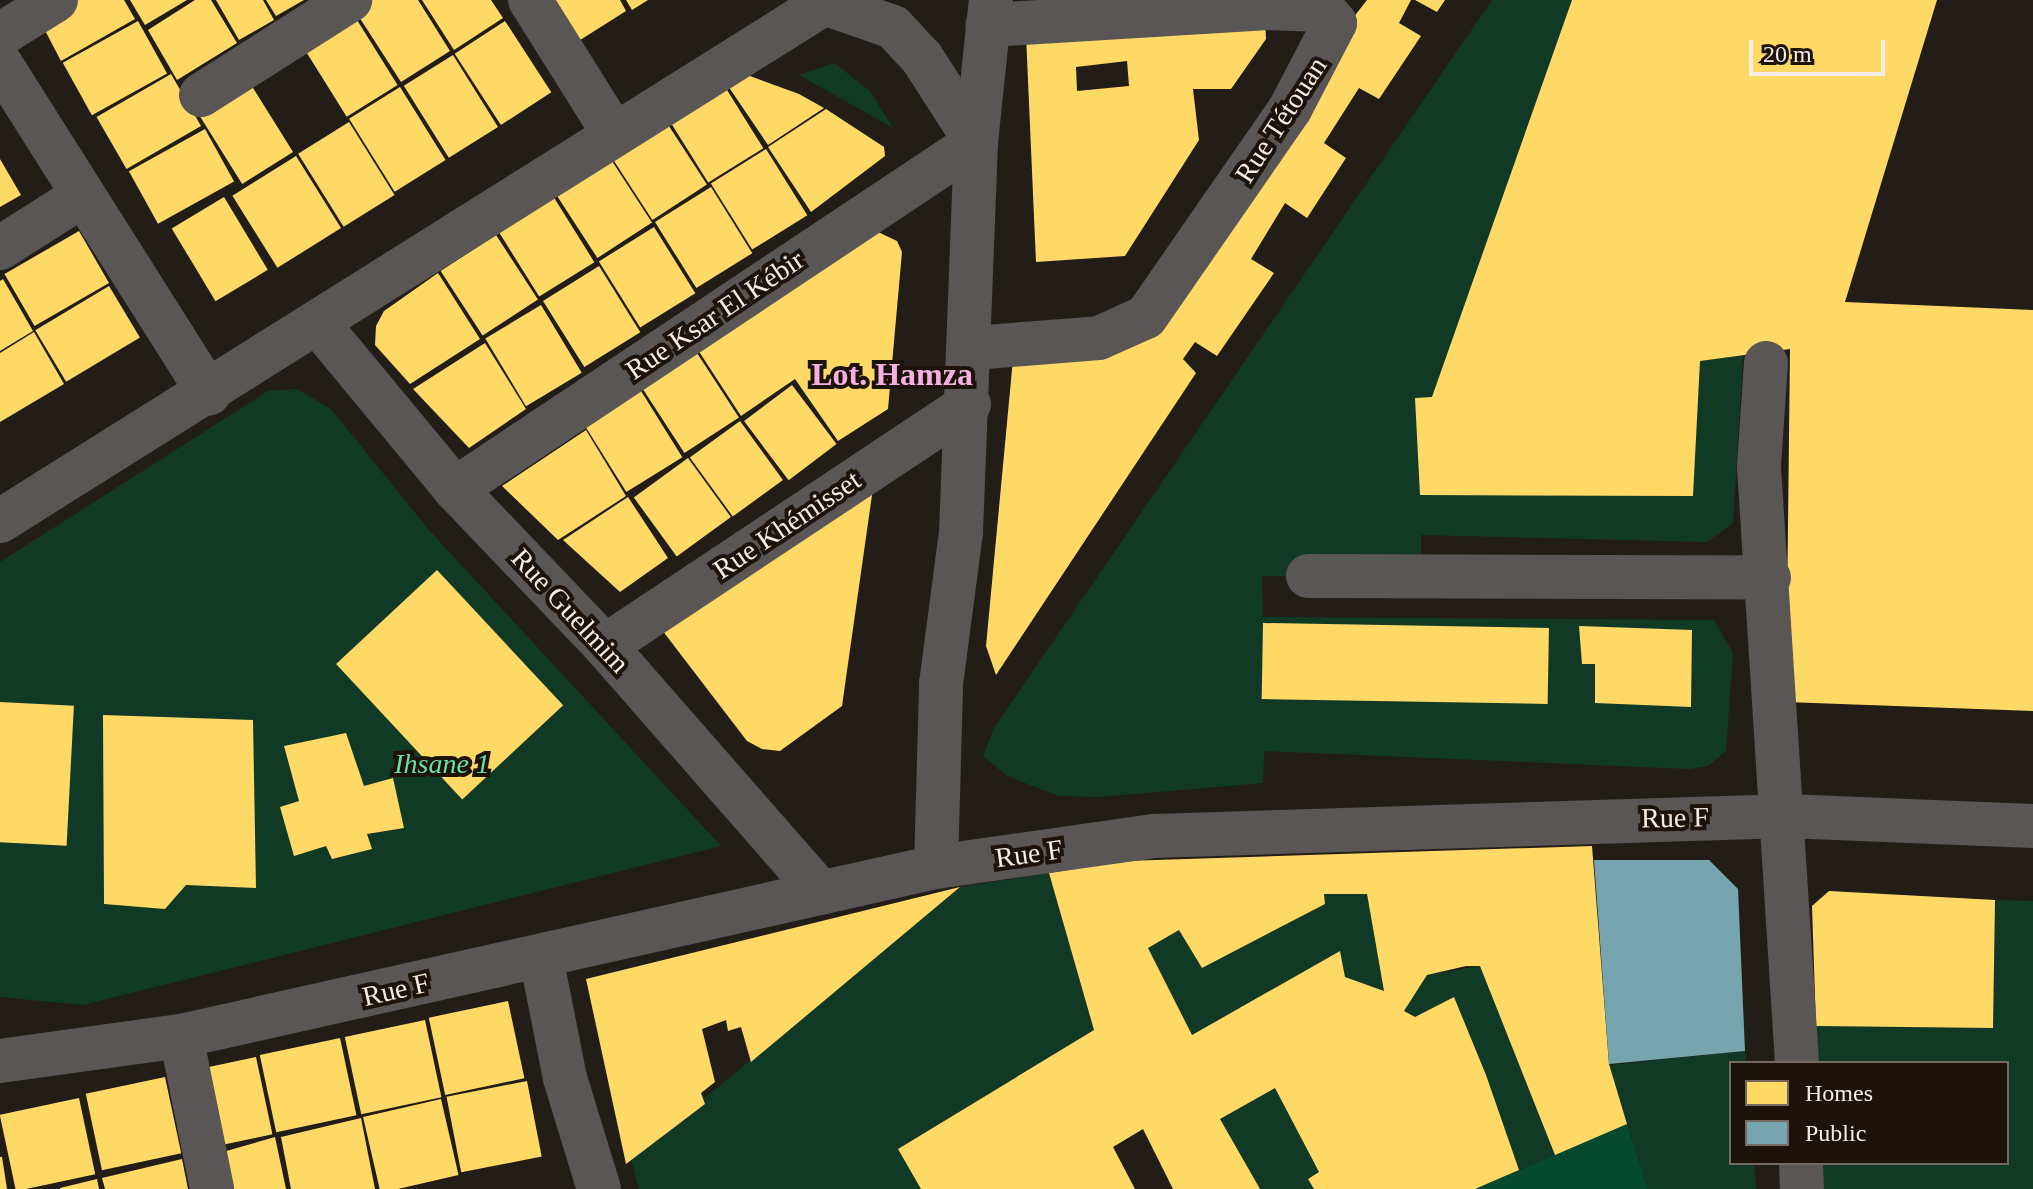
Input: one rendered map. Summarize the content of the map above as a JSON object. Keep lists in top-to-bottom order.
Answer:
{
  "streets": {
    "street": [
      "Rue Tétouan",
      "Rue Ksar El Kébir",
      "Rue Khémisset",
      "Rue Guelmim",
      "Rue F"
    ]
  },
  "crossings": [
    ["Rue Ksar El Kébir", "Rue Guelmim"],
    ["Rue Khémisset", "Rue Guelmim"],
    ["Rue Guelmim", "Rue F"]
  ],
  "districts": ["Lot. Hamza"],
  "parks": ["Ihsane 1"],
  "legend": ["Homes", "Public"],
  "scale_bar": "20 m"
}
